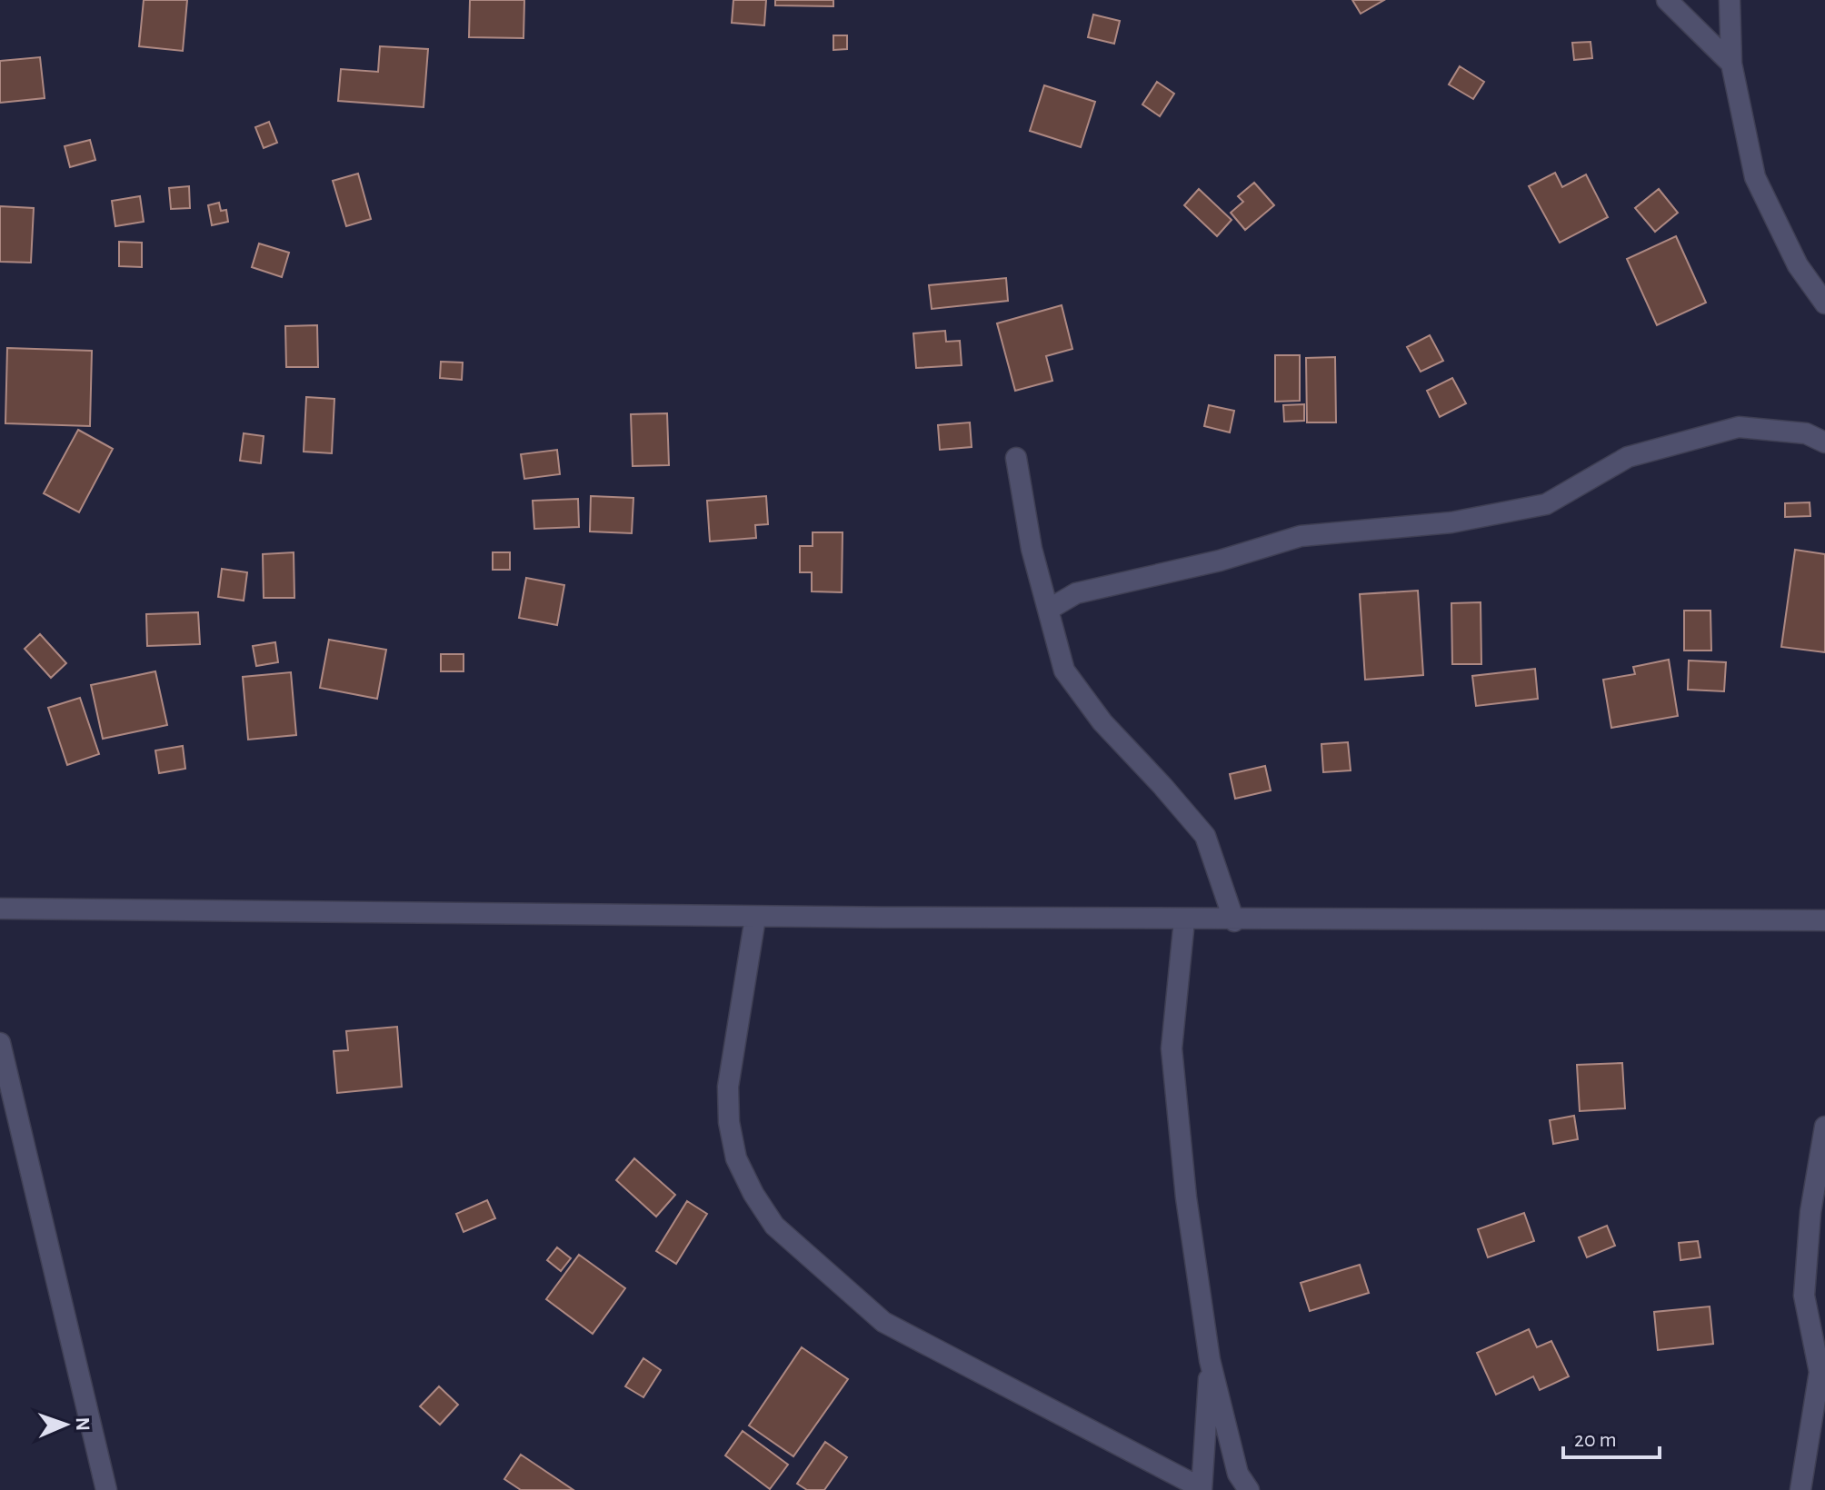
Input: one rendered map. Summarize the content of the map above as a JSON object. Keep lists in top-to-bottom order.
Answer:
{
  "scale_bar": "20 m",
  "north": "right"
}
